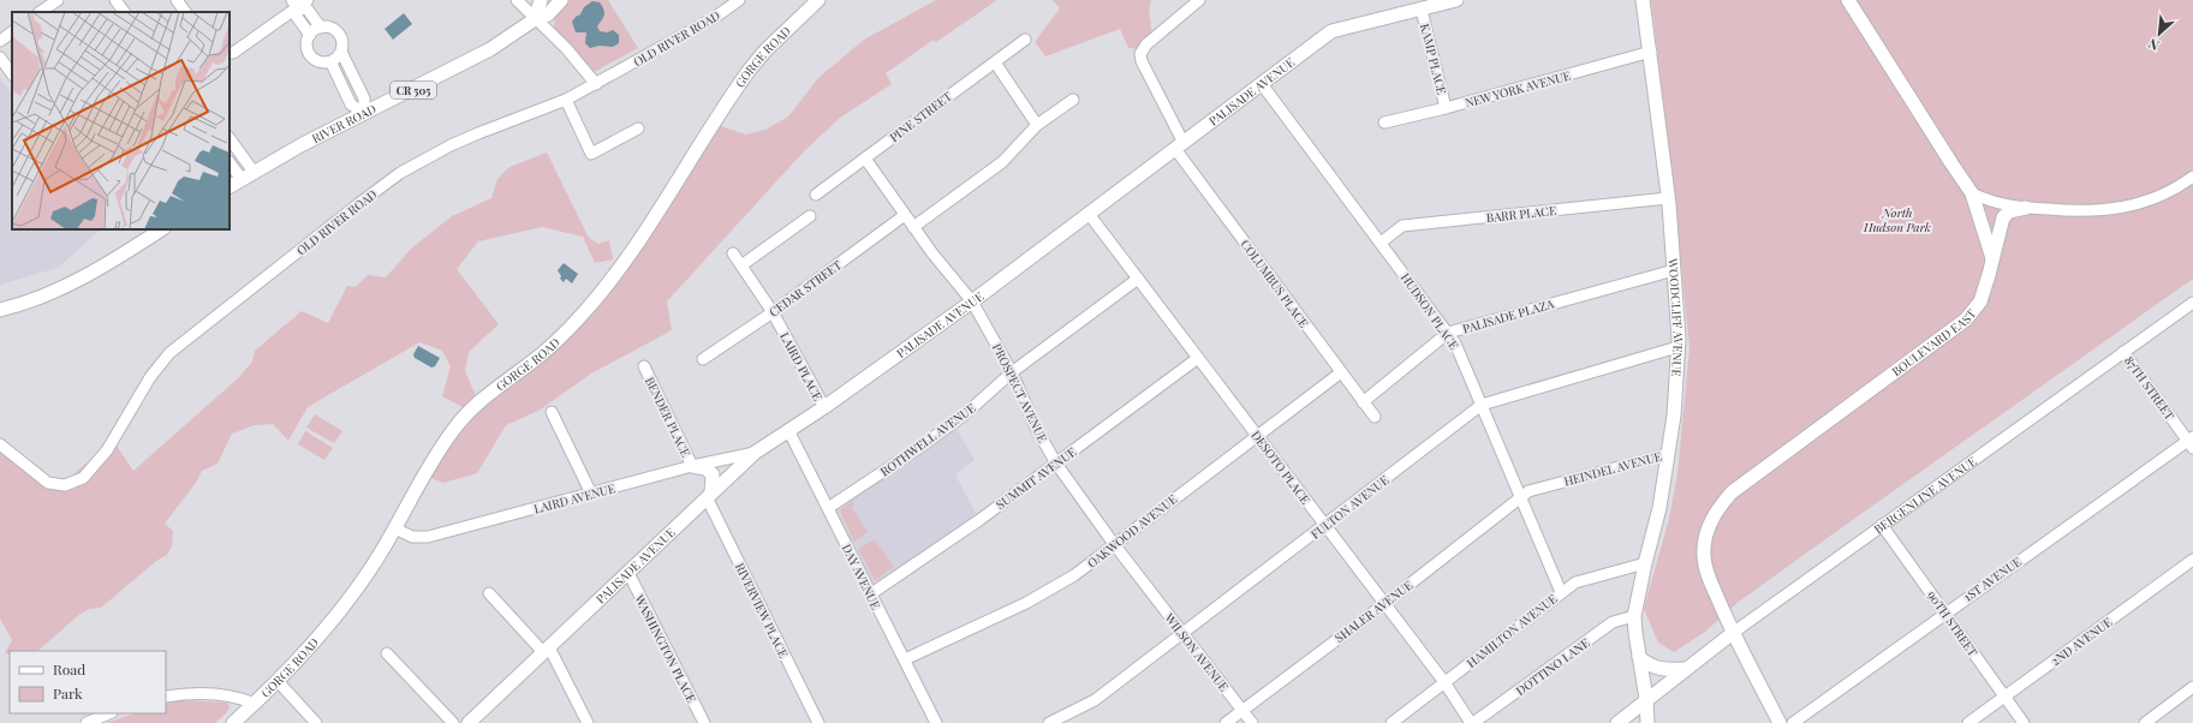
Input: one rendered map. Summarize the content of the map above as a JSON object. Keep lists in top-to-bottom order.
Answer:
{
  "streets": {
    "main road": [
      "GORGE ROAD",
      "CR 505",
      "PALISADE AVENUE",
      "RIVER ROAD",
      "WOODCLIFF AVENUE",
      "BOULEVARD EAST",
      "BERGENLINE AVENUE"
    ],
    "street": [
      "OLD RIVER ROAD",
      "KAMP PLACE",
      "NEW YORK AVENUE",
      "PINE STREET",
      "BARR PLACE",
      "COLUMBUS PLACE",
      "CEDAR STREET",
      "HUDSON PLACE",
      "PALISADE PLAZA",
      "LAIRD PLACE",
      "87TH STREET",
      "PROSPECT AVENUE",
      "BENDER PLACE",
      "ROTHWELL AVENUE",
      "DESOTO PLACE",
      "HEINDEL AVENUE",
      "SUMMIT AVENUE",
      "LAIRD AVENUE",
      "FULTON AVENUE",
      "OAKWOOD AVENUE",
      "DAY AVENUE",
      "1ST AVENUE",
      "RIVERVIEW PLACE",
      "SHALER AVENUE",
      "90TH STREET",
      "HAMILTON AVENUE",
      "2ND AVENUE",
      "WASHINGTON PLACE",
      "WILSON AVENUE",
      "DOTTINO LANE"
    ]
  },
  "crossings": [
    ["GORGE ROAD", "LAIRD AVENUE"],
    ["KAMP PLACE", "NEW YORK AVENUE"],
    ["KAMP PLACE", "PALISADE AVENUE"],
    ["NEW YORK AVENUE", "WOODCLIFF AVENUE"],
    ["PALISADE AVENUE", "COLUMBUS PLACE"],
    ["PALISADE AVENUE", "HUDSON PLACE"],
    ["PALISADE AVENUE", "LAIRD PLACE"],
    ["PALISADE AVENUE", "PROSPECT AVENUE"],
    ["PALISADE AVENUE", "DESOTO PLACE"],
    ["PALISADE AVENUE", "LAIRD AVENUE"],
    ["PALISADE AVENUE", "DAY AVENUE"],
    ["PALISADE AVENUE", "RIVERVIEW PLACE"],
    ["PALISADE AVENUE", "WASHINGTON PLACE"],
    ["PINE STREET", "PROSPECT AVENUE"],
    ["BARR PLACE", "HUDSON PLACE"],
    ["BARR PLACE", "WOODCLIFF AVENUE"],
    ["COLUMBUS PLACE", "PALISADE PLAZA"],
    ["COLUMBUS PLACE", "OAKWOOD AVENUE"],
    ["CEDAR STREET", "LAIRD PLACE"],
    ["CEDAR STREET", "PROSPECT AVENUE"],
    ["HUDSON PLACE", "PALISADE PLAZA"],
    ["HUDSON PLACE", "HEINDEL AVENUE"],
    ["HUDSON PLACE", "FULTON AVENUE"],
    ["HUDSON PLACE", "SHALER AVENUE"],
    ["HUDSON PLACE", "HAMILTON AVENUE"],
    ["PALISADE PLAZA", "WOODCLIFF AVENUE"],
    ["WOODCLIFF AVENUE", "HEINDEL AVENUE"],
    ["WOODCLIFF AVENUE", "BERGENLINE AVENUE"],
    ["WOODCLIFF AVENUE", "FULTON AVENUE"],
    ["WOODCLIFF AVENUE", "HAMILTON AVENUE"],
    ["WOODCLIFF AVENUE", "DOTTINO LANE"],
    ["BOULEVARD EAST", "BERGENLINE AVENUE"],
    ["87TH STREET", "BERGENLINE AVENUE"],
    ["87TH STREET", "1ST AVENUE"],
    ["PROSPECT AVENUE", "ROTHWELL AVENUE"],
    ["PROSPECT AVENUE", "SUMMIT AVENUE"],
    ["PROSPECT AVENUE", "OAKWOOD AVENUE"],
    ["PROSPECT AVENUE", "WILSON AVENUE"],
    ["BENDER PLACE", "LAIRD AVENUE"],
    ["ROTHWELL AVENUE", "DESOTO PLACE"],
    ["ROTHWELL AVENUE", "DAY AVENUE"],
    ["DESOTO PLACE", "SUMMIT AVENUE"],
    ["DESOTO PLACE", "FULTON AVENUE"],
    ["DESOTO PLACE", "OAKWOOD AVENUE"],
    ["DESOTO PLACE", "SHALER AVENUE"],
    ["DESOTO PLACE", "HAMILTON AVENUE"],
    ["DESOTO PLACE", "DOTTINO LANE"],
    ["HEINDEL AVENUE", "SHALER AVENUE"],
    ["SUMMIT AVENUE", "DAY AVENUE"],
    ["BERGENLINE AVENUE", "90TH STREET"],
    ["FULTON AVENUE", "WILSON AVENUE"],
    ["OAKWOOD AVENUE", "DAY AVENUE"],
    ["1ST AVENUE", "90TH STREET"],
    ["SHALER AVENUE", "WILSON AVENUE"],
    ["90TH STREET", "2ND AVENUE"]
  ],
  "parks": ["North Hudson Park"],
  "legend": ["Road", "Park"],
  "north": "bottom left"
}
